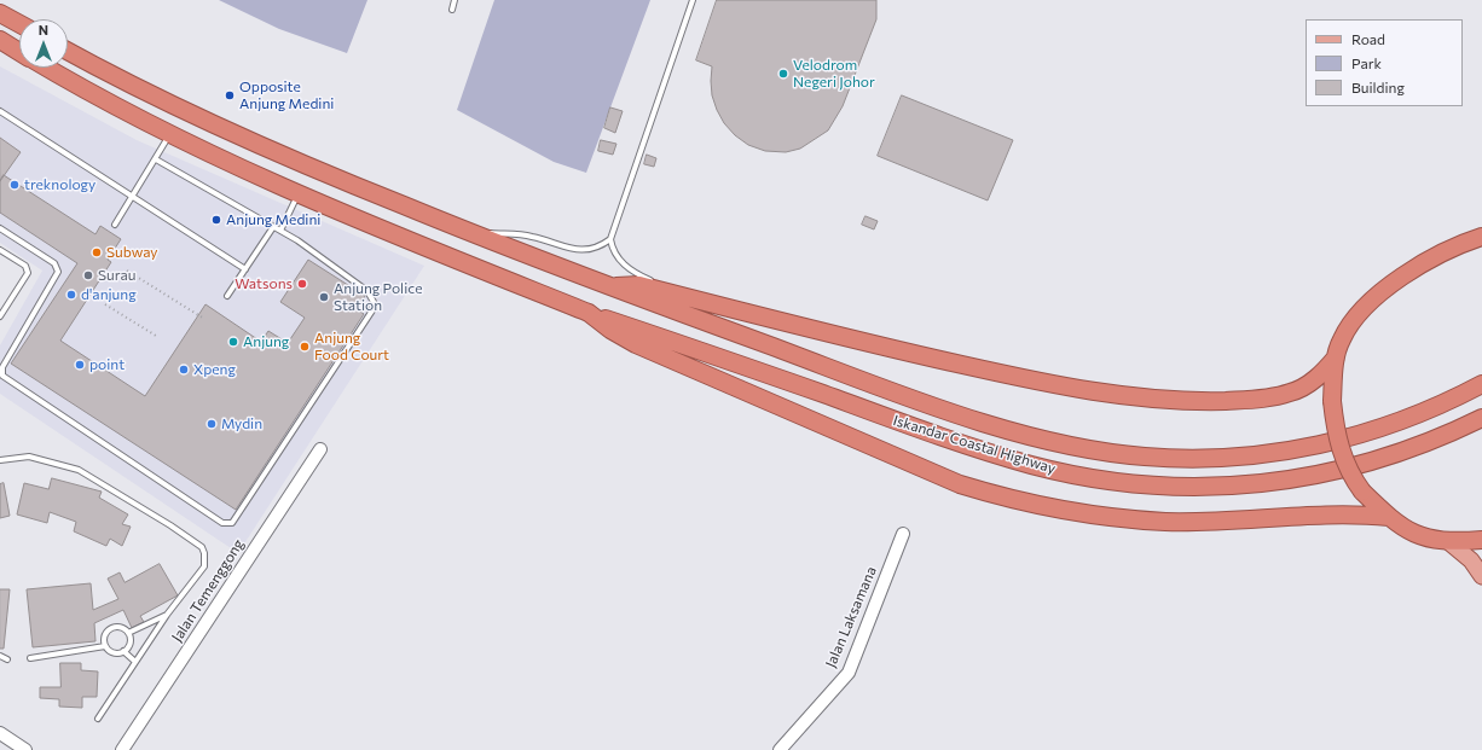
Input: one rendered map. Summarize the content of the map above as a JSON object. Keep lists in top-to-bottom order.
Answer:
{
  "streets": {
    "highway": ["Iskandar Coastal Highway"],
    "street": ["Jalan Temenggong", "Jalan Laksamana"]
  },
  "places": [
    "Velodrom Negeri Johor",
    "Opposite Anjung Medini",
    "treknology",
    "Anjung Medini",
    "Subway",
    "Surau",
    "Watsons",
    "d'anjung",
    "Anjung Police Station",
    "Anjung",
    "Anjung Food Court",
    "point",
    "Xpeng",
    "Mydin"
  ],
  "legend": ["Road", "Park", "Building"],
  "north": "top"
}
